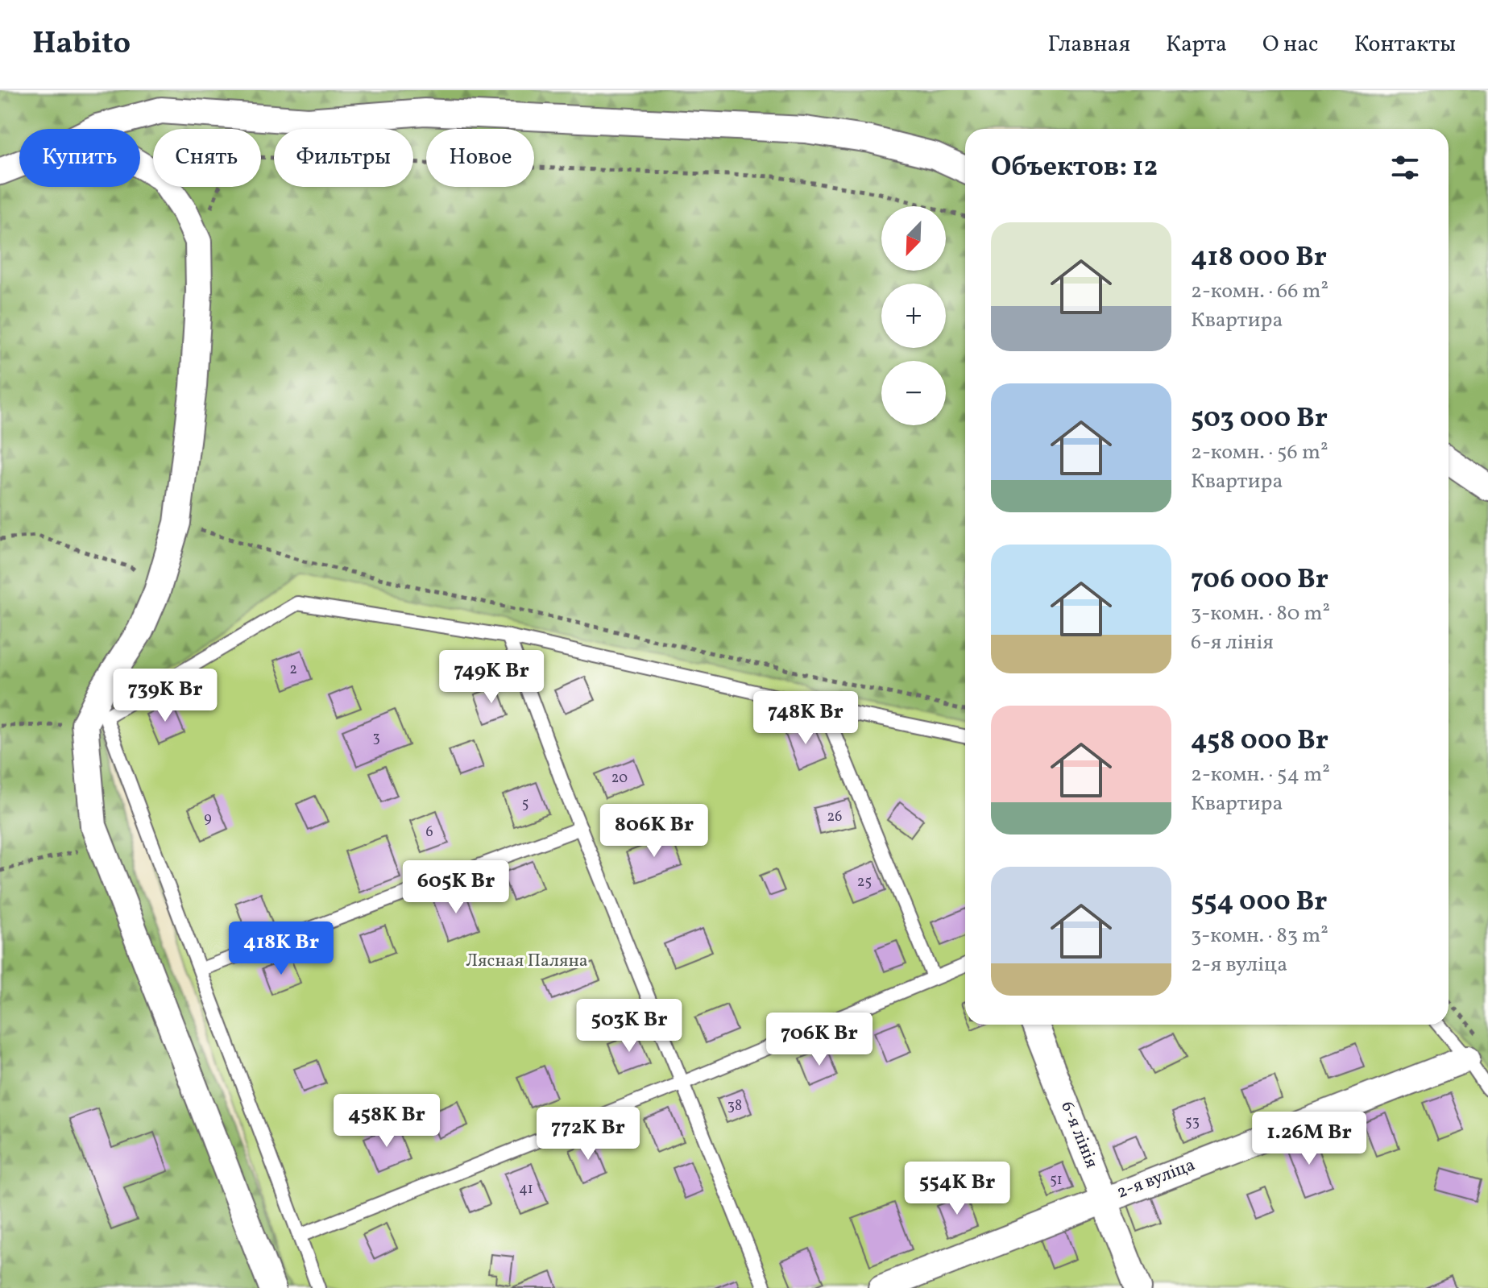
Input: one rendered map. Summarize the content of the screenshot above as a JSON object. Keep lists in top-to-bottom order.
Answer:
{
  "streets": {
    "street": ["6-я лінія", "2-я вуліца"]
  },
  "crossings": [
    ["6-я лінія", "2-я вуліца"]
  ],
  "parks": ["Лясная Паляна"],
  "house_numbers": [
    "2",
    "3",
    "20",
    "5",
    "26",
    "9",
    "6",
    "25",
    "38",
    "53",
    "51",
    "41"
  ],
  "north": "bottom left",
  "page": {
    "header": "Habito",
    "nav": [
      "Главная",
      "Карта",
      "О нас",
      "Контакты"
    ],
    "chip": [
      "Купить",
      "Снять",
      "Фильтры",
      "Новое"
    ],
    "heading": "Объектов: 12",
    "map_buttons": ["+", "−"],
    "list": [
      {
        "name": "418 000 Br",
        "note": "2-комн. · 66 m² · Квартира"
      },
      {
        "name": "503 000 Br",
        "note": "2-комн. · 56 m² · Квартира"
      },
      {
        "name": "706 000 Br",
        "note": "3-комн. · 80 m² · 6-я лінія"
      },
      {
        "name": "458 000 Br",
        "note": "2-комн. · 54 m² · Квартира"
      },
      {
        "name": "554 000 Br",
        "note": "3-комн. · 83 m² · 2-я вуліца"
      }
    ],
    "price": [
      "749K Br",
      "739K Br",
      "748K Br",
      "806K Br",
      "605K Br",
      "418K Br",
      "503K Br",
      "706K Br",
      "458K Br",
      "772K Br",
      "1.26M Br",
      "554K Br"
    ]
  }
}
